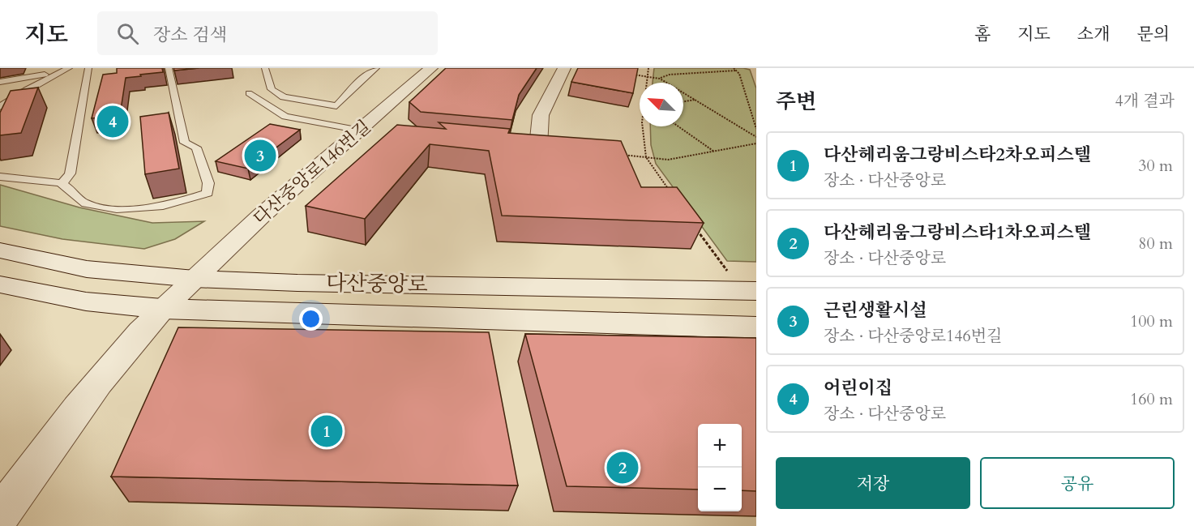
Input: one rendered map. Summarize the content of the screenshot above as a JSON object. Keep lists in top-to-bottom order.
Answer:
{
  "streets": {
    "street": ["다산중앙로146번길", "다산중앙로"]
  },
  "crossings": [
    ["다산중앙로146번길", "다산중앙로"]
  ],
  "north": "top left",
  "page": {
    "header": "지도",
    "search": "장소 검색",
    "nav": [
      "홈",
      "지도",
      "소개",
      "문의"
    ],
    "heading": ["주변", "4개 결과"],
    "pins": [
      "4",
      "3",
      "1",
      "2"
    ],
    "list": [
      {
        "mark": "1",
        "name": "다산헤리움그랑비스타2차오피스텔",
        "note": "장소 · 다산중앙로",
        "value": "30 m"
      },
      {
        "mark": "2",
        "name": "다산헤리움그랑비스타1차오피스텔",
        "note": "장소 · 다산중앙로",
        "value": "80 m"
      },
      {
        "mark": "3",
        "name": "근린생활시설",
        "note": "장소 · 다산중앙로146번길",
        "value": "100 m"
      },
      {
        "mark": "4",
        "name": "어린이집",
        "note": "장소 · 다산중앙로",
        "value": "160 m"
      }
    ],
    "map_buttons": ["+", "−"],
    "buttons": ["저장", "공유"]
  }
}
